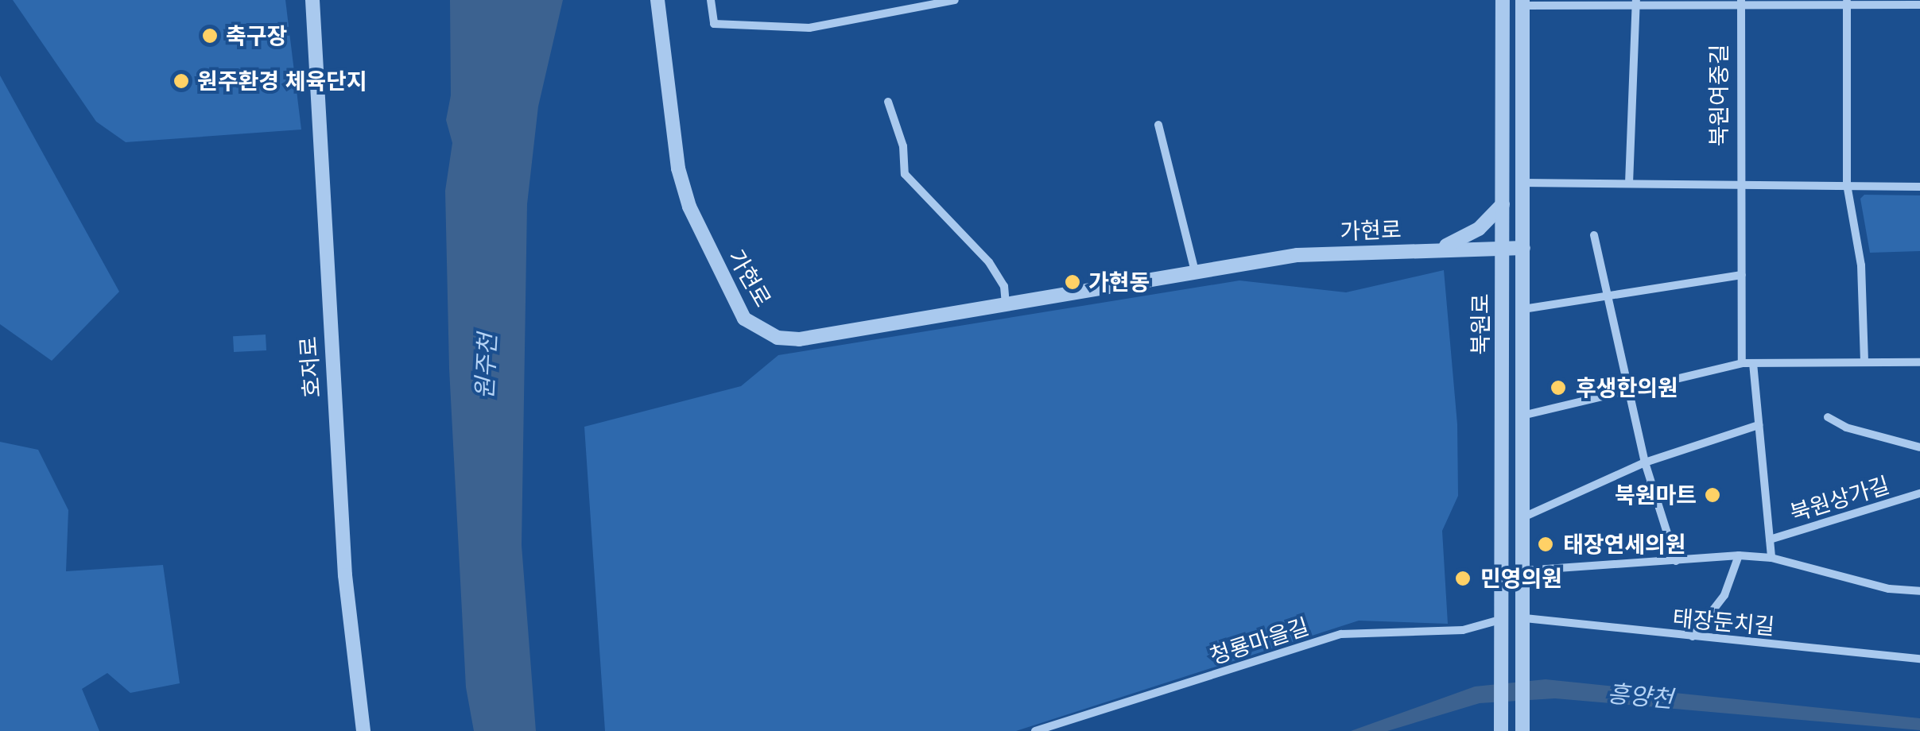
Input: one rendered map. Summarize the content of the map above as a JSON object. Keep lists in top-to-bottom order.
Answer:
{
  "streets": {
    "street": [
      "북원여중길",
      "가현로",
      "북원로",
      "호저로",
      "북원상가길",
      "태장둔치길",
      "청룡마을길"
    ]
  },
  "crossings": [
    ["북원여중길", "북원로"],
    ["가현로", "북원로"],
    ["북원로", "태장둔치길"],
    ["북원로", "청룡마을길"]
  ],
  "water": ["원주천", "흥양천"],
  "places": [
    "축구장",
    "원주환경 체육단지",
    "가현동",
    "후생한의원",
    "북원마트",
    "태장연세의원",
    "민영의원"
  ]
}
